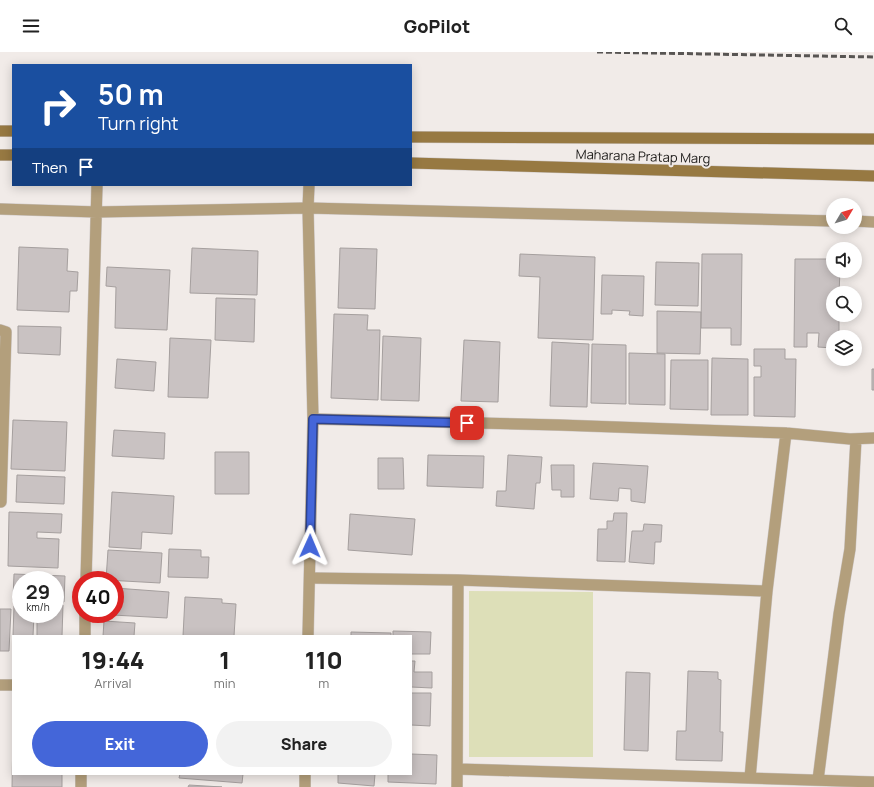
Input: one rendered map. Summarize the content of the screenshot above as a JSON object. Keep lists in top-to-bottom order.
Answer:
{
  "streets": {
    "main road": ["Maharana Pratap Marg"]
  },
  "north": "top right",
  "page": {
    "header": "GoPilot",
    "turn": ["50 m", "Turn right"],
    "then": "Then",
    "speed": "29 km/h",
    "limit": "40",
    "eta": [
      "19:44",
      "Arrival",
      "1",
      "min",
      "110",
      "m"
    ],
    "buttons": ["Exit", "Share"]
  }
}
